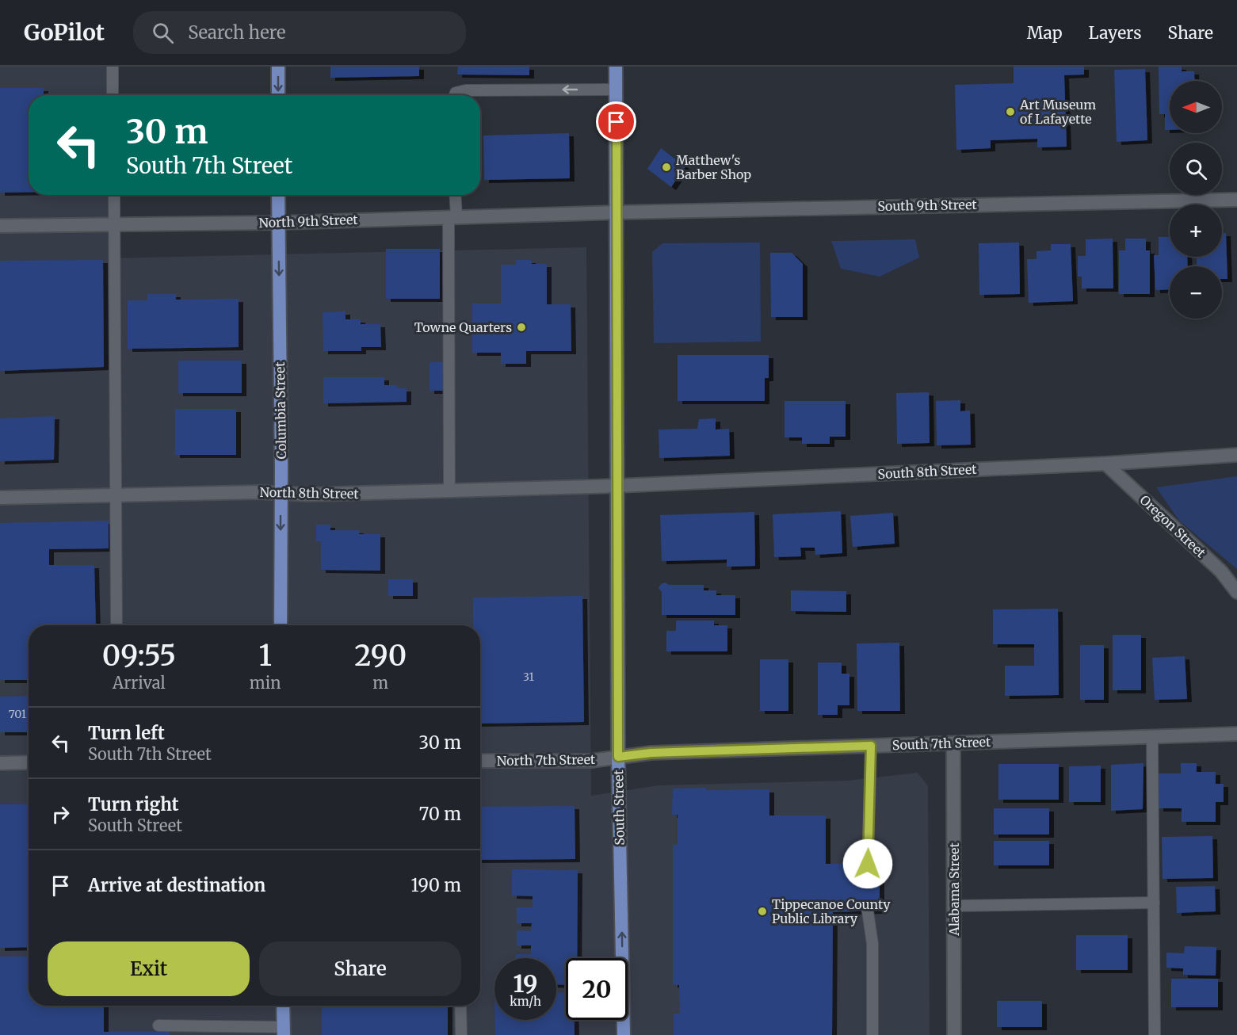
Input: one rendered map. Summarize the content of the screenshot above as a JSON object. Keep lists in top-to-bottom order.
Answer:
{
  "streets": {
    "main road": ["Columbia Street", "South Street"],
    "street": [
      "South 9th Street",
      "North 9th Street",
      "South 8th Street",
      "North 8th Street",
      "Oregon Street",
      "South 7th Street",
      "North 7th Street",
      "Alabama Street"
    ]
  },
  "crossings": [
    ["South 9th Street", "North 9th Street"],
    ["South 9th Street", "South Street"],
    ["North 9th Street", "Columbia Street"],
    ["North 9th Street", "South Street"],
    ["Columbia Street", "North 8th Street"],
    ["South 8th Street", "North 8th Street"],
    ["South 8th Street", "Oregon Street"],
    ["South 8th Street", "South Street"],
    ["North 8th Street", "South Street"],
    ["South 7th Street", "North 7th Street"],
    ["South 7th Street", "South Street"],
    ["South 7th Street", "Alabama Street"],
    ["North 7th Street", "South Street"]
  ],
  "one_way": ["Columbia Street"],
  "places": [
    "Art Museum of Lafayette",
    "Matthew's Barber Shop",
    "Towne Quarters",
    "Tippecanoe County Public Library"
  ],
  "house_numbers": ["31", "701"],
  "north": "left",
  "page": {
    "header": "GoPilot",
    "search": "Search here",
    "nav": ["Map", "Layers", "Share"],
    "map_buttons": ["+", "−"],
    "turn": ["30 m", "South 7th Street"],
    "eta": [
      "09:55",
      "Arrival",
      "1",
      "min",
      "290",
      "m"
    ],
    "list": [
      {
        "name": "Turn left",
        "note": "South 7th Street",
        "value": "30 m"
      },
      {
        "name": "Turn right",
        "note": "South Street",
        "value": "70 m"
      },
      {
        "name": "Arrive at destination",
        "value": "190 m"
      }
    ],
    "buttons": ["Exit", "Share"],
    "speed": "19 km/h",
    "limit": "20"
  }
}
